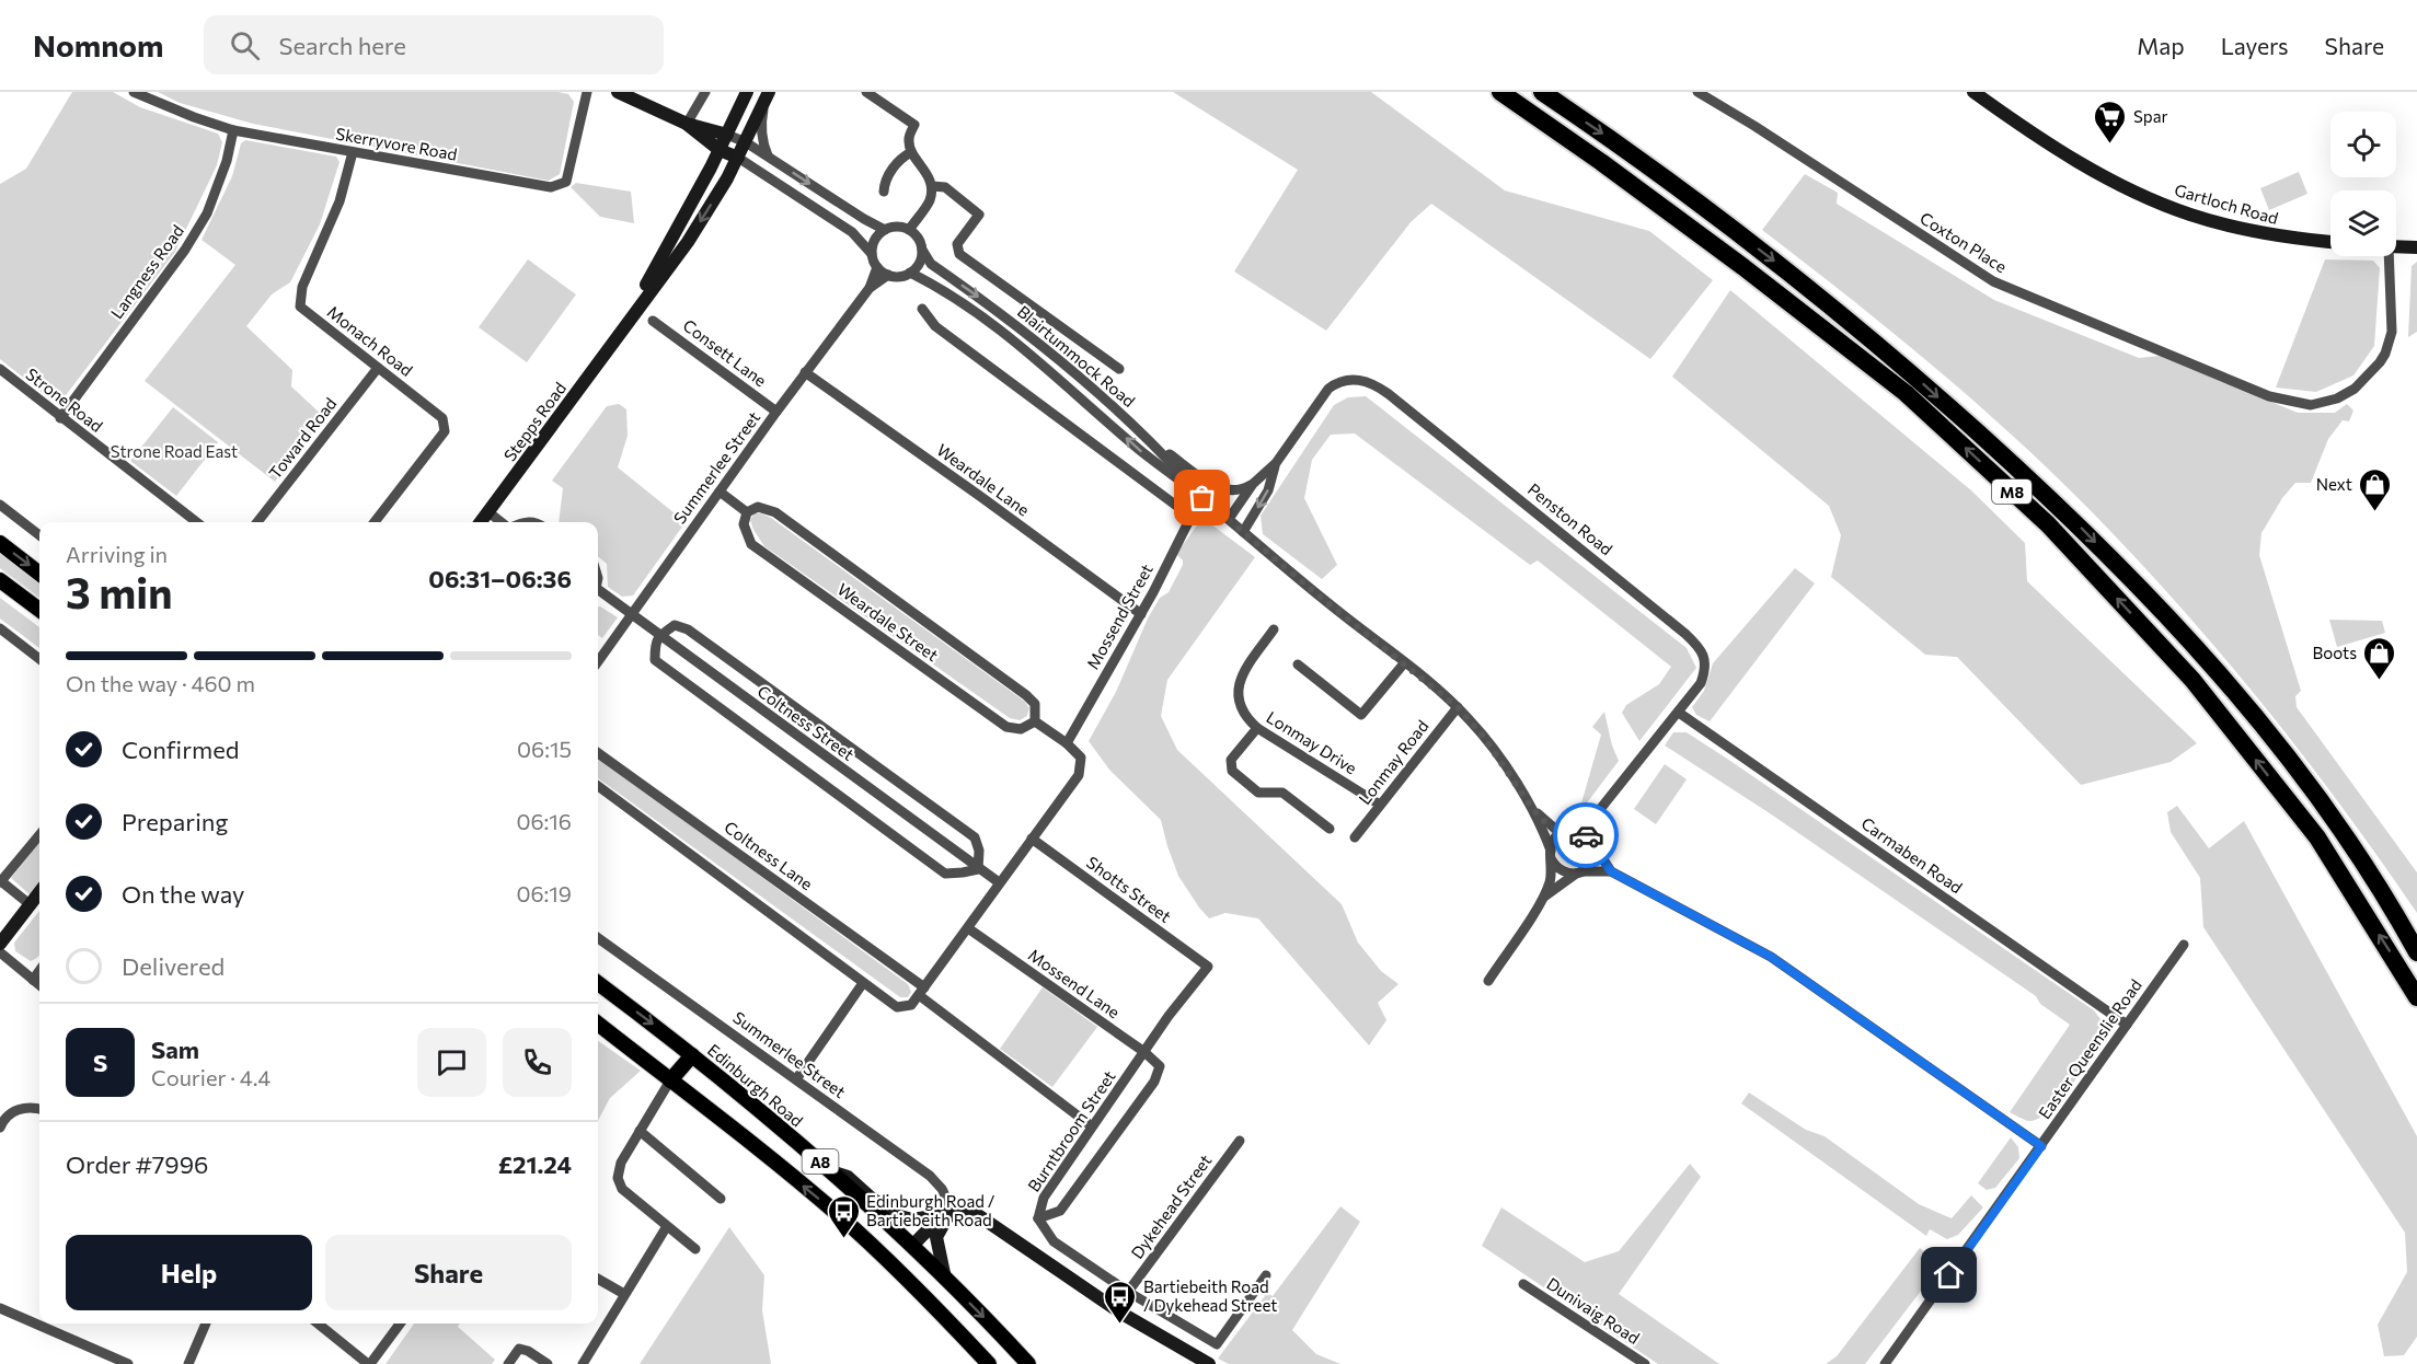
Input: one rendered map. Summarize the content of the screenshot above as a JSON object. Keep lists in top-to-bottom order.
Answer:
{
  "streets": {
    "highway": ["M8"],
    "main road": [
      "Gartloch Road",
      "Stepps Road",
      "Edinburgh Road",
      "A8"
    ],
    "street": [
      "Skerryvore Road",
      "Coxton Place",
      "Langness Road",
      "Monach Road",
      "Consett Lane",
      "Blairtummock Road",
      "Strone Road",
      "Toward Road",
      "Summerlee Street",
      "Weardale Lane",
      "Penston Road",
      "Mossend Street",
      "Weardale Street",
      "Coltness Street",
      "Lonmay Drive",
      "Lonmay Road",
      "Coltness Lane",
      "Carmaben Road",
      "Shotts Street",
      "Mossend Lane",
      "Easter Queenslie Road",
      "Burntbroom Street",
      "Dykehead Street",
      "Dunivaig Road"
    ]
  },
  "crossings": [
    ["Skerryvore Road", "Langness Road"],
    ["Skerryvore Road", "Monach Road"],
    ["Langness Road", "Strone Road"],
    ["Monach Road", "Toward Road"],
    ["Consett Lane", "Summerlee Street"],
    ["Blairtummock Road", "Penston Road"],
    ["Blairtummock Road", "Lonmay Road"],
    ["Summerlee Street", "Weardale Lane"],
    ["Summerlee Street", "Coltness Street"],
    ["Weardale Lane", "Mossend Street"],
    ["Penston Road", "Carmaben Road"],
    ["Lonmay Drive", "Lonmay Road"],
    ["Coltness Lane", "Burntbroom Street"],
    ["Carmaben Road", "Easter Queenslie Road"],
    ["Shotts Street", "Burntbroom Street"],
    ["Mossend Lane", "Burntbroom Street"]
  ],
  "parks": ["Strone Road East"],
  "places": {
    "supermarket": ["Spar"],
    "shop": ["Next", "Boots"],
    "bus stop": ["Edinburgh Road / Bartiebeith Road", "Bartiebeith Road / Dykehead Street"]
  },
  "page": {
    "header": "Nomnom",
    "search": "Search here",
    "nav": ["Map", "Layers", "Share"],
    "heading": ["3 min", "Arriving in", "06:31–06:36"],
    "panel": [
      "Sam",
      "Courier · 4.4",
      "Order #7996",
      "£21.24"
    ],
    "bar": "On the way · 460 m",
    "list": [
      ["Confirmed", "06:15"],
      ["Preparing", "06:16"],
      ["On the way", "06:19"],
      "Delivered"
    ],
    "round": "S",
    "buttons": ["Help", "Share"]
  }
}
